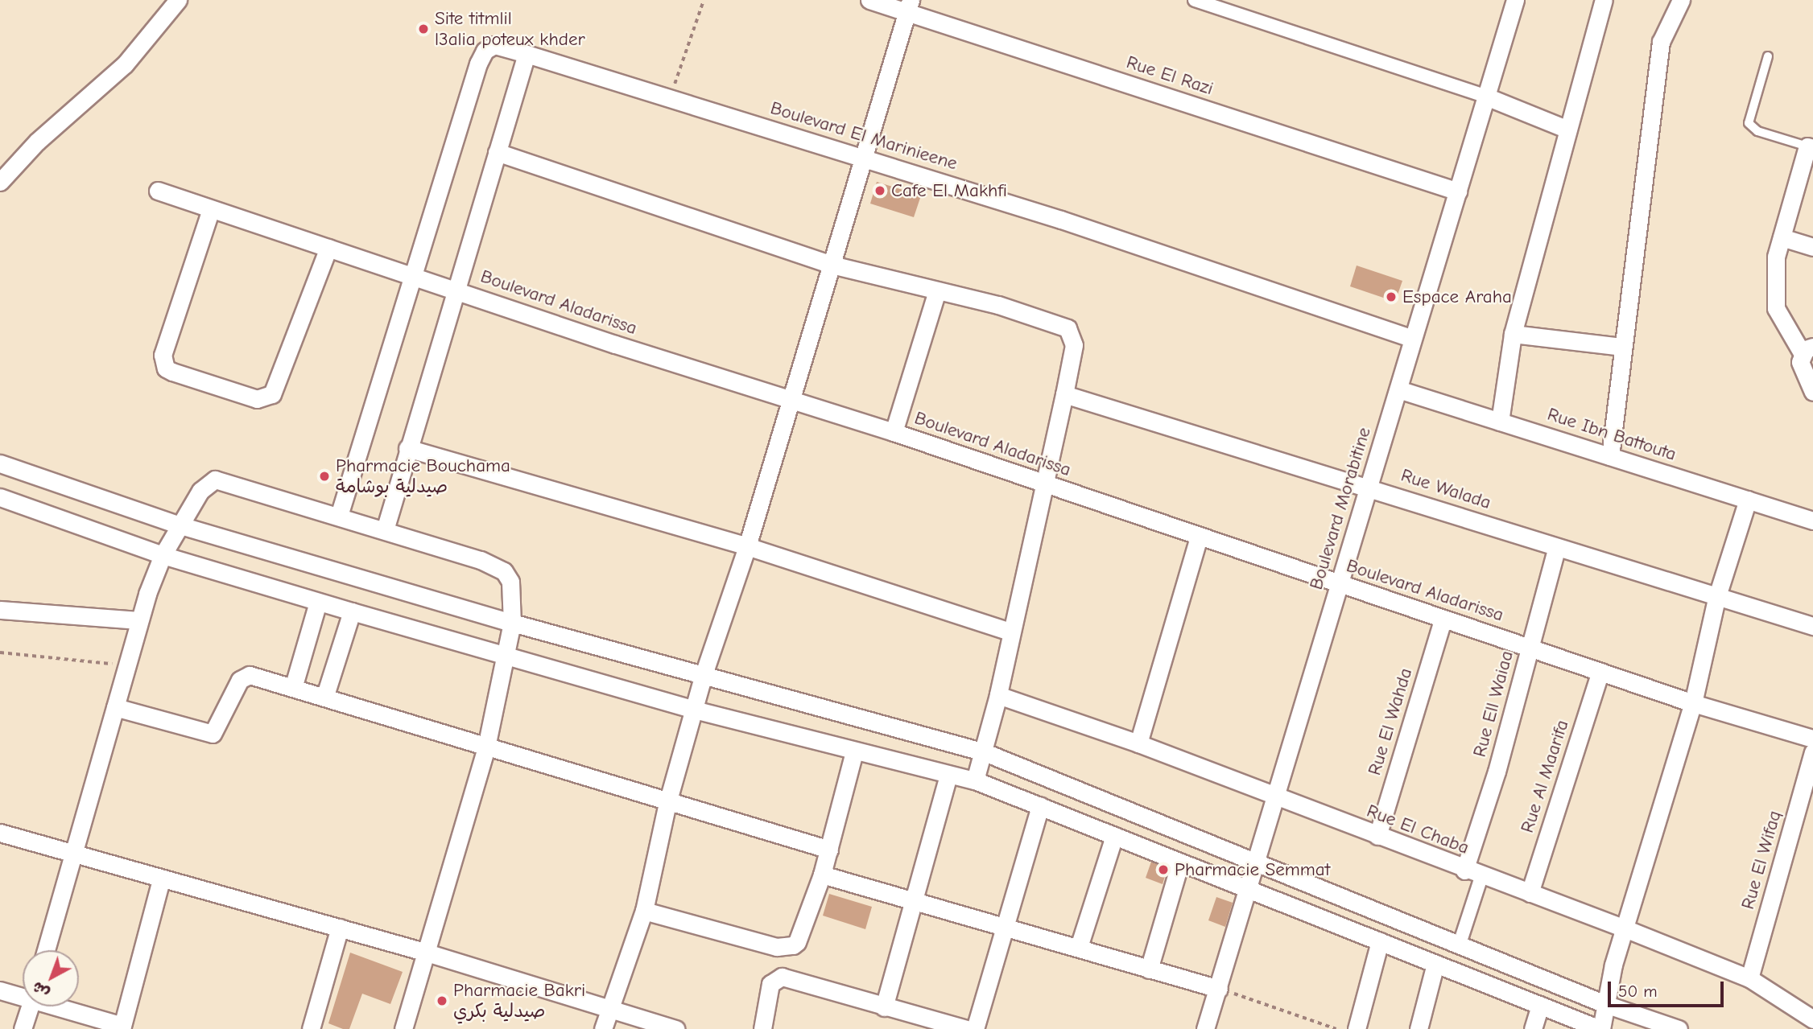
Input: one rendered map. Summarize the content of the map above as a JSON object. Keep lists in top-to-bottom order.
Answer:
{
  "streets": {
    "street": [
      "Rue El Razi",
      "Boulevard El Marinieene",
      "Boulevard Aladarissa",
      "Rue Ibn Battouta",
      "Rue Walada",
      "Boulevard Morabitine",
      "Rue Ell Waiaa",
      "Rue El Wahda",
      "Rue Al Maarifa",
      "Rue El Chaba",
      "Rue El Wifaq"
    ]
  },
  "crossings": [
    ["Rue El Razi", "Boulevard Morabitine"],
    ["Boulevard El Marinieene", "Boulevard Aladarissa"],
    ["Boulevard El Marinieene", "Boulevard Morabitine"],
    ["Boulevard Aladarissa", "Boulevard Morabitine"],
    ["Boulevard Aladarissa", "Rue Ell Waiaa"],
    ["Boulevard Aladarissa", "Rue El Wahda"],
    ["Boulevard Aladarissa", "Rue Al Maarifa"],
    ["Rue Ibn Battouta", "Boulevard Morabitine"],
    ["Rue Walada", "Boulevard Morabitine"],
    ["Rue Walada", "Rue Ell Waiaa"],
    ["Boulevard Morabitine", "Rue El Chaba"],
    ["Rue Ell Waiaa", "Rue El Chaba"],
    ["Rue El Wahda", "Rue El Chaba"],
    ["Rue Al Maarifa", "Rue El Chaba"],
    ["Rue El Chaba", "Rue El Wifaq"]
  ],
  "places": [
    "Site titmlil l3alia poteux khder",
    "Cafe El Makhfi",
    "Espace Araha",
    "Pharmacie Bouchama صيدلية بوشامة",
    "Pharmacie Semmat",
    "Pharmacie Bakri صيدلية بكري"
  ],
  "scale_bar": "50 m",
  "north": "bottom left"
}
